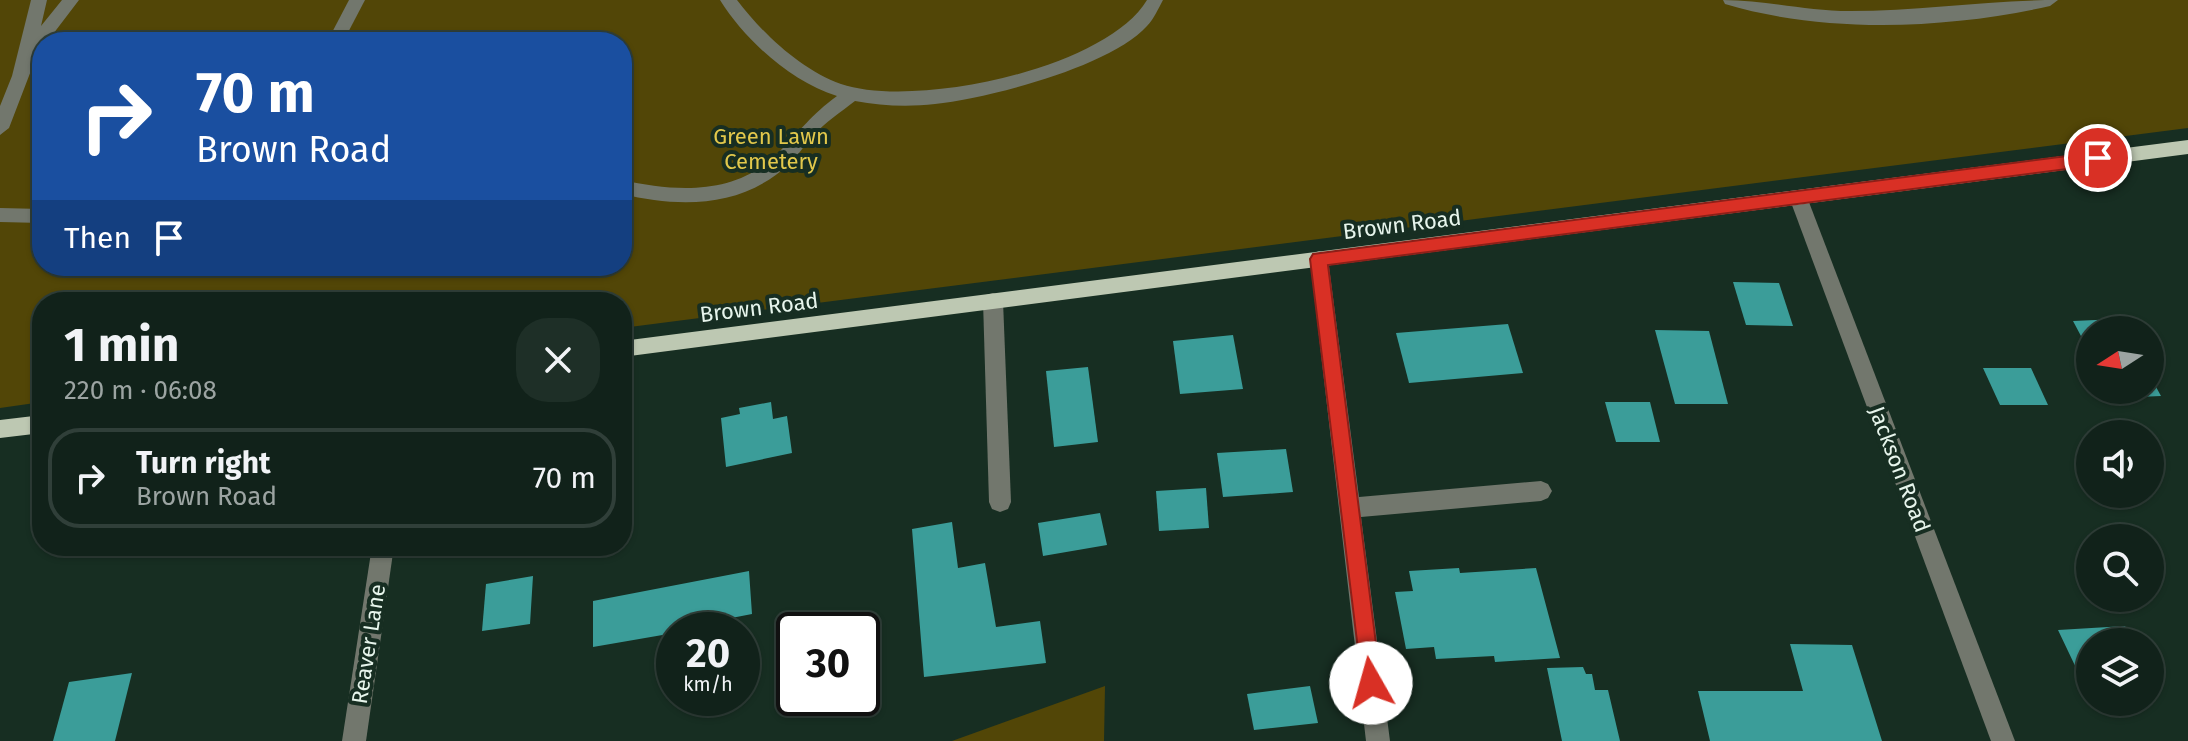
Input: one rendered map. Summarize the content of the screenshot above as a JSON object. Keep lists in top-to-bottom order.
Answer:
{
  "streets": {
    "main road": ["Brown Road"],
    "street": ["Jackson Road", "Reaver Lane"]
  },
  "crossings": [
    ["Brown Road", "Jackson Road"]
  ],
  "parks": ["Green Lawn Cemetery"],
  "north": "left",
  "page": {
    "turn": ["70 m", "Brown Road"],
    "then": "Then",
    "heading": ["1 min", "220 m · 06:08"],
    "list": [
      {
        "name": "Turn right",
        "note": "Brown Road",
        "value": "70 m"
      }
    ],
    "speed": "20 km/h",
    "limit": "30"
  }
}
